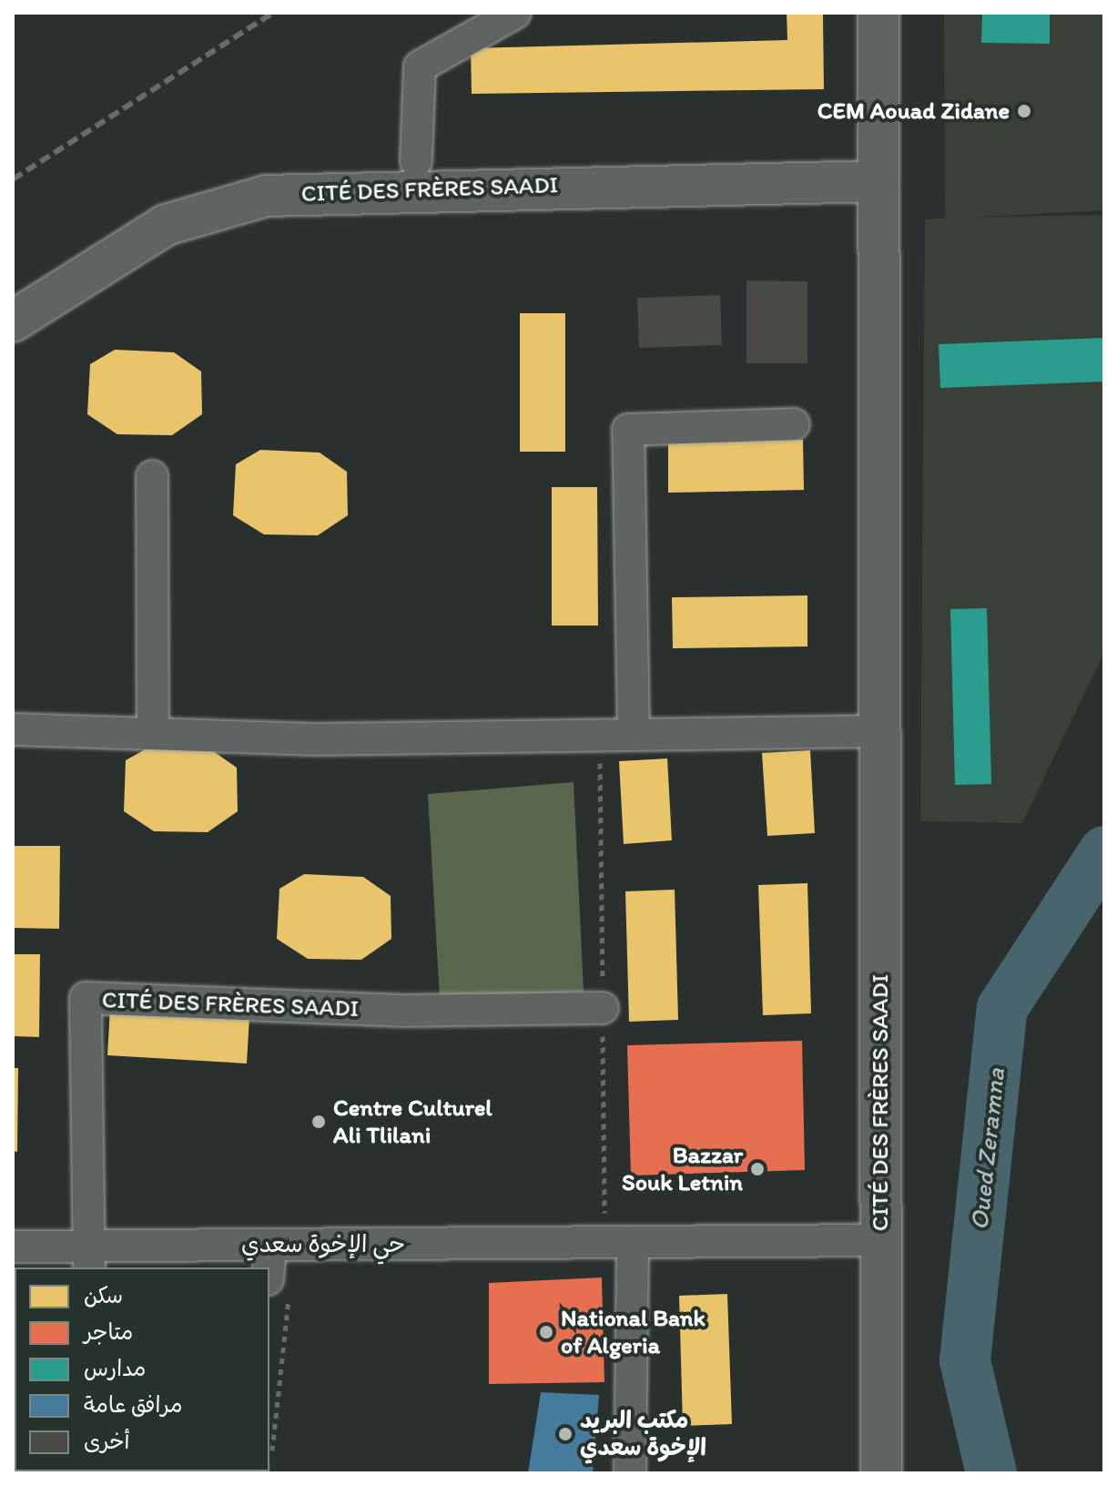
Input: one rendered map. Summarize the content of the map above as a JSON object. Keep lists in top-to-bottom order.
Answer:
{
  "streets": {
    "main road": ["CITÉ DES FRÈRES SAADI"],
    "street": ["حي الإخوة سعدي"]
  },
  "crossings": [
    ["CITÉ DES FRÈRES SAADI", "حي الإخوة سعدي"]
  ],
  "water": ["Oued Zeramna"],
  "places": [
    "CEM Aouad Zidane",
    "Centre Culturel Ali Tlilani",
    "Bazzar Souk Letnin",
    "National Bank of Algeria",
    "مكتب البريد الإخوة سعدي"
  ],
  "legend": [
    "سكن",
    "متاجر",
    "مدارس",
    "مرافق عامة",
    "أخرى"
  ]
}
